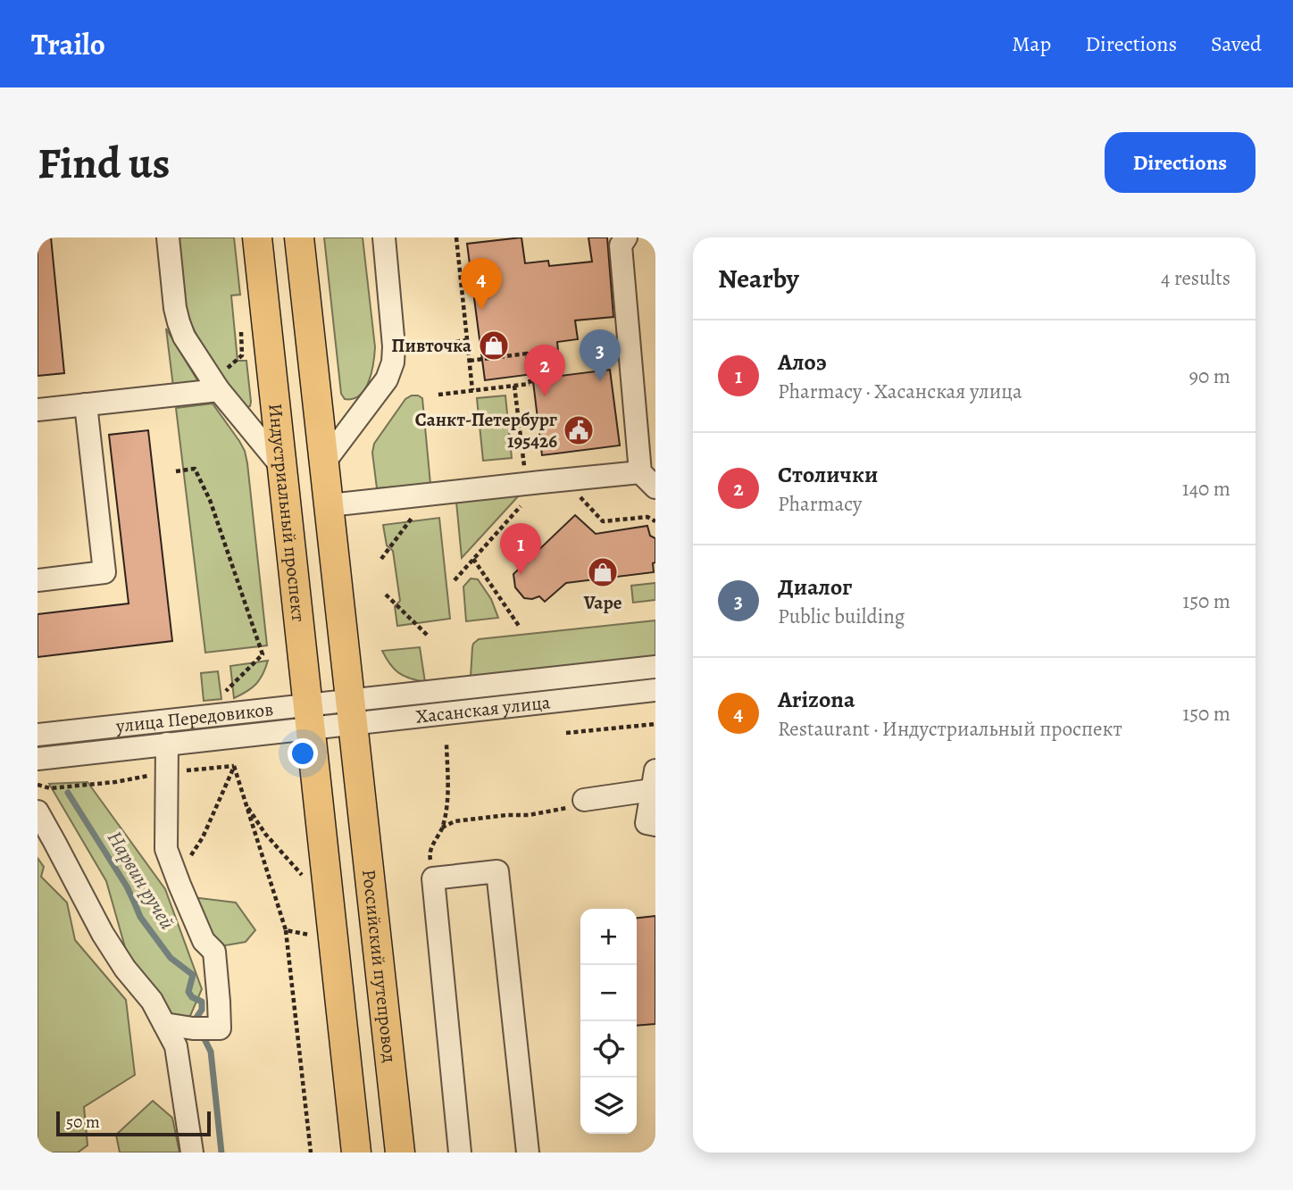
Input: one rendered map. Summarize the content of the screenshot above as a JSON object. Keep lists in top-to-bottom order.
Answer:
{
  "streets": {
    "main road": ["Индустриальный проспект", "Российский путепровод"],
    "street": ["Хасанская улица", "улица Передовиков"]
  },
  "crossings": [
    ["Индустриальный проспект", "Хасанская улица"],
    ["Индустриальный проспект", "улица Передовиков"],
    ["Хасанская улица", "улица Передовиков"],
    ["Хасанская улица", "Российский путепровод"]
  ],
  "water": ["Нарвин ручей"],
  "places": {
    "shop": ["Пивточка", "Vape"],
    "public building": ["Санкт-Петербург 195426"]
  },
  "scale_bar": "50 m",
  "page": {
    "header": "Trailo",
    "nav": ["Map", "Directions", "Saved"],
    "buttons": "Directions",
    "title": "Find us",
    "heading": ["Nearby", "4 results"],
    "pins": [
      "4",
      "3",
      "2",
      "1"
    ],
    "list": [
      {
        "mark": "1",
        "name": "Алоэ",
        "note": "Pharmacy · Хасанская улица",
        "value": "90 m"
      },
      {
        "mark": "2",
        "name": "Столички",
        "note": "Pharmacy",
        "value": "140 m"
      },
      {
        "mark": "3",
        "name": "Диалог",
        "note": "Public building",
        "value": "150 m"
      },
      {
        "mark": "4",
        "name": "Arizona",
        "note": "Restaurant · Индустриальный проспект",
        "value": "150 m"
      }
    ],
    "map_buttons": ["+", "−"],
    "scale": "50 m"
  }
}
